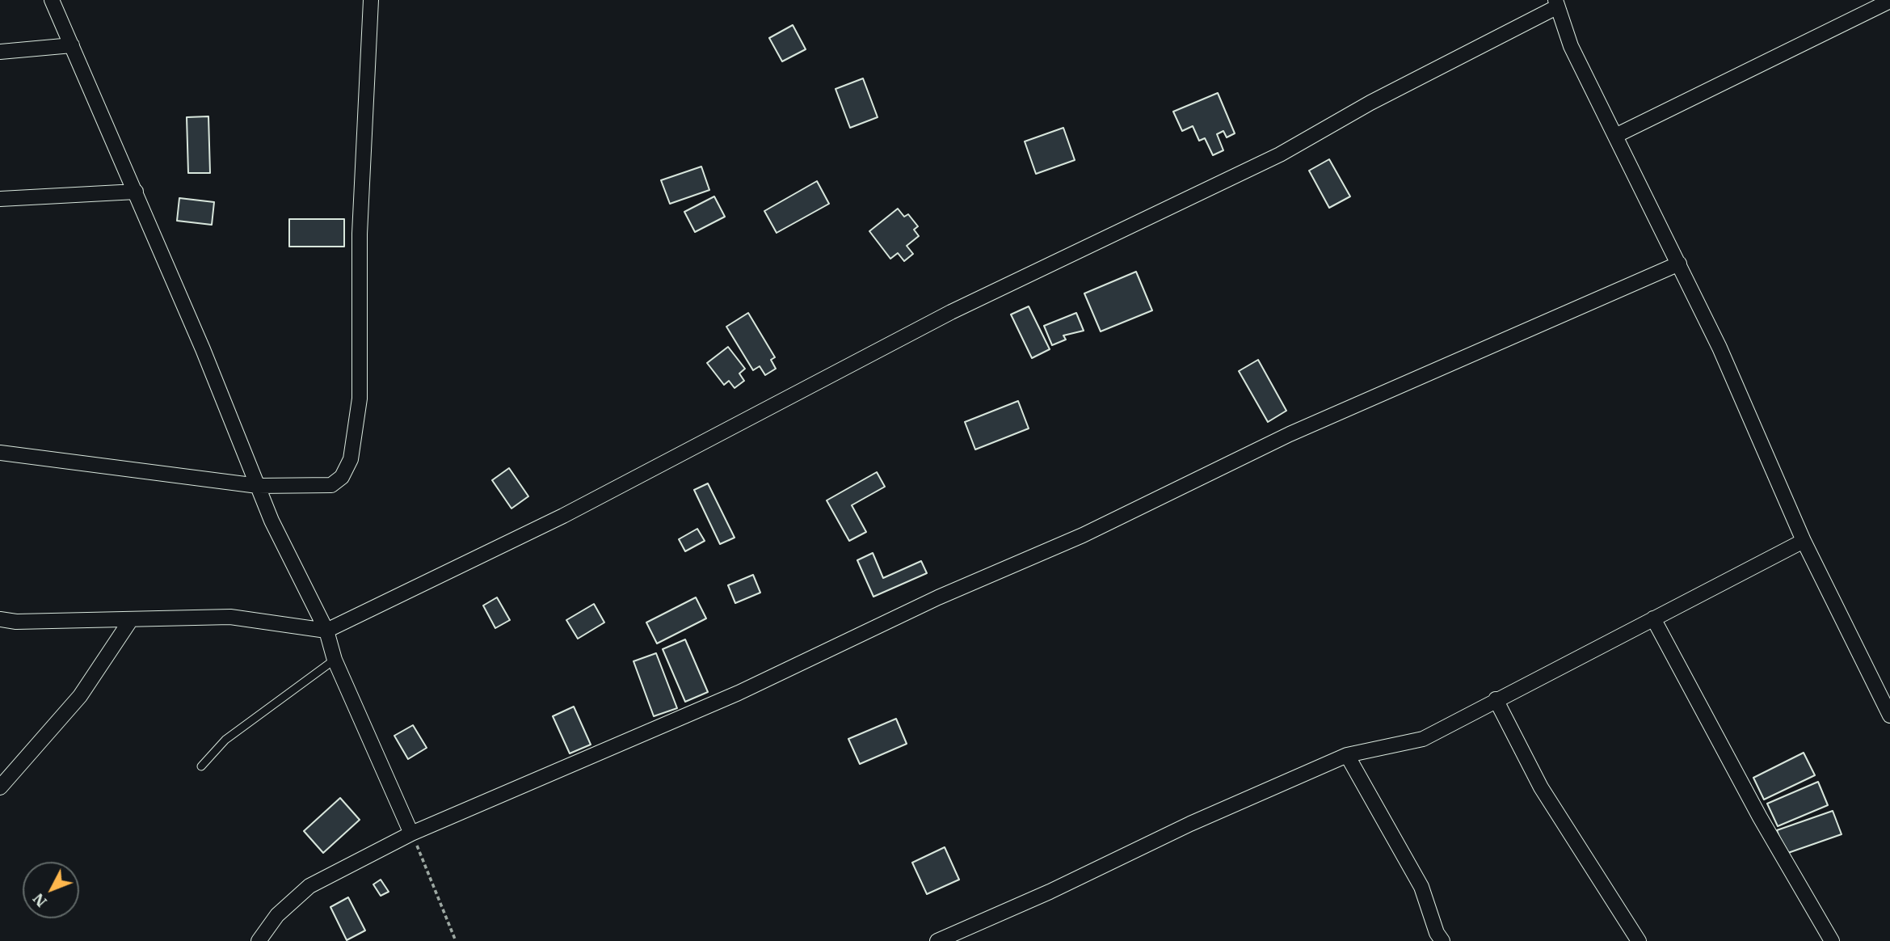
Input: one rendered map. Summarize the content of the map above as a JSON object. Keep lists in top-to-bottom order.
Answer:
{
  "north": "bottom left"
}
